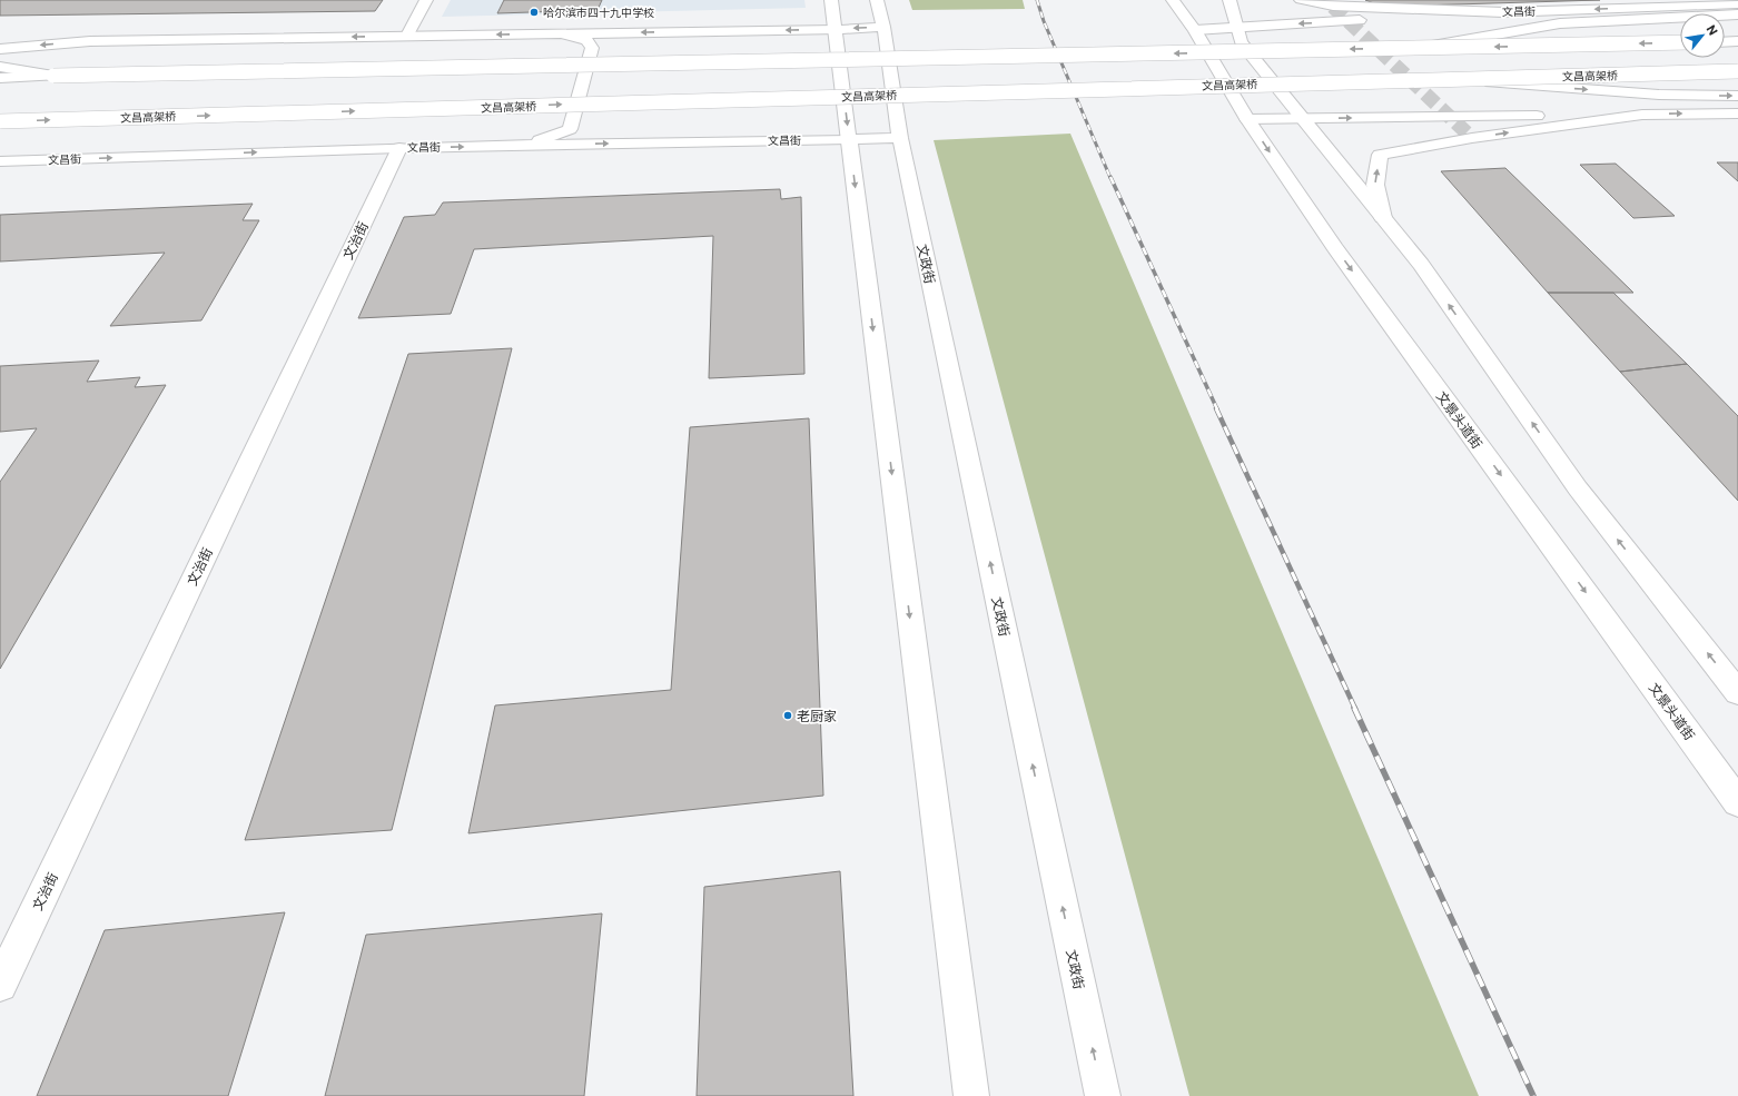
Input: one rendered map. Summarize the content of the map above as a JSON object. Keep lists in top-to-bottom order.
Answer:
{
  "streets": {
    "main road": [
      "文昌街",
      "文昌高架桥",
      "文治街",
      "文政街",
      "文景头道街"
    ]
  },
  "crossings": [
    ["文昌街", "文治街"],
    ["文昌街", "文政街"]
  ],
  "places": ["哈尔滨市四十九中学校", "老厨家"],
  "north": "top right"
}
